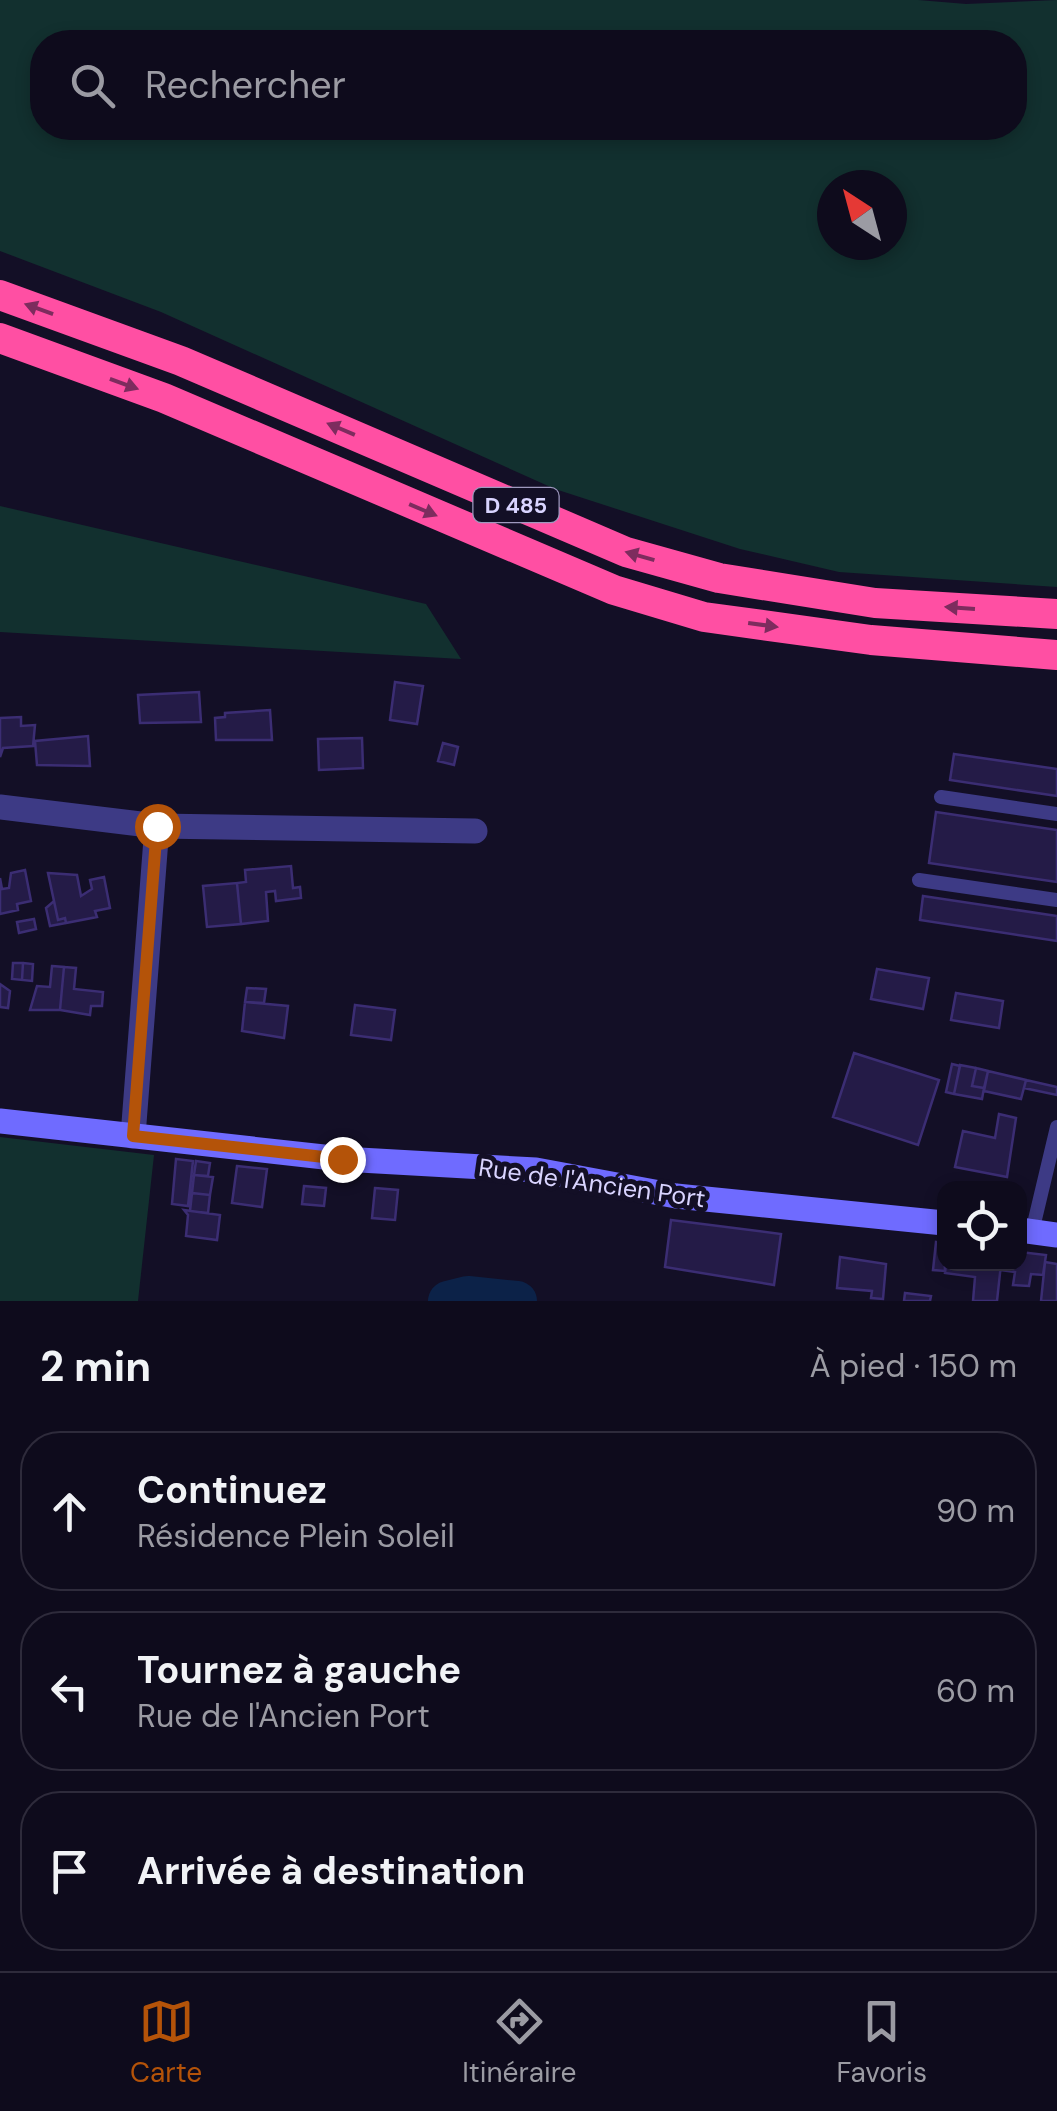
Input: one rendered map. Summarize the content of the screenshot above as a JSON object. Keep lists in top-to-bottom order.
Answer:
{
  "streets": {
    "highway": ["D 485"],
    "main road": ["Rue de l'Ancien Port"]
  },
  "north": "top left",
  "page": {
    "search": "Rechercher",
    "heading": ["2 min", "À pied · 150 m"],
    "list": [
      ["Continuez", "Résidence Plein Soleil", "90 m"],
      ["Tournez à gauche", "Rue de l'Ancien Port", "60 m"],
      "Arrivée à destination"
    ],
    "nav": ["Carte", "Itinéraire", "Favoris"]
  }
}
